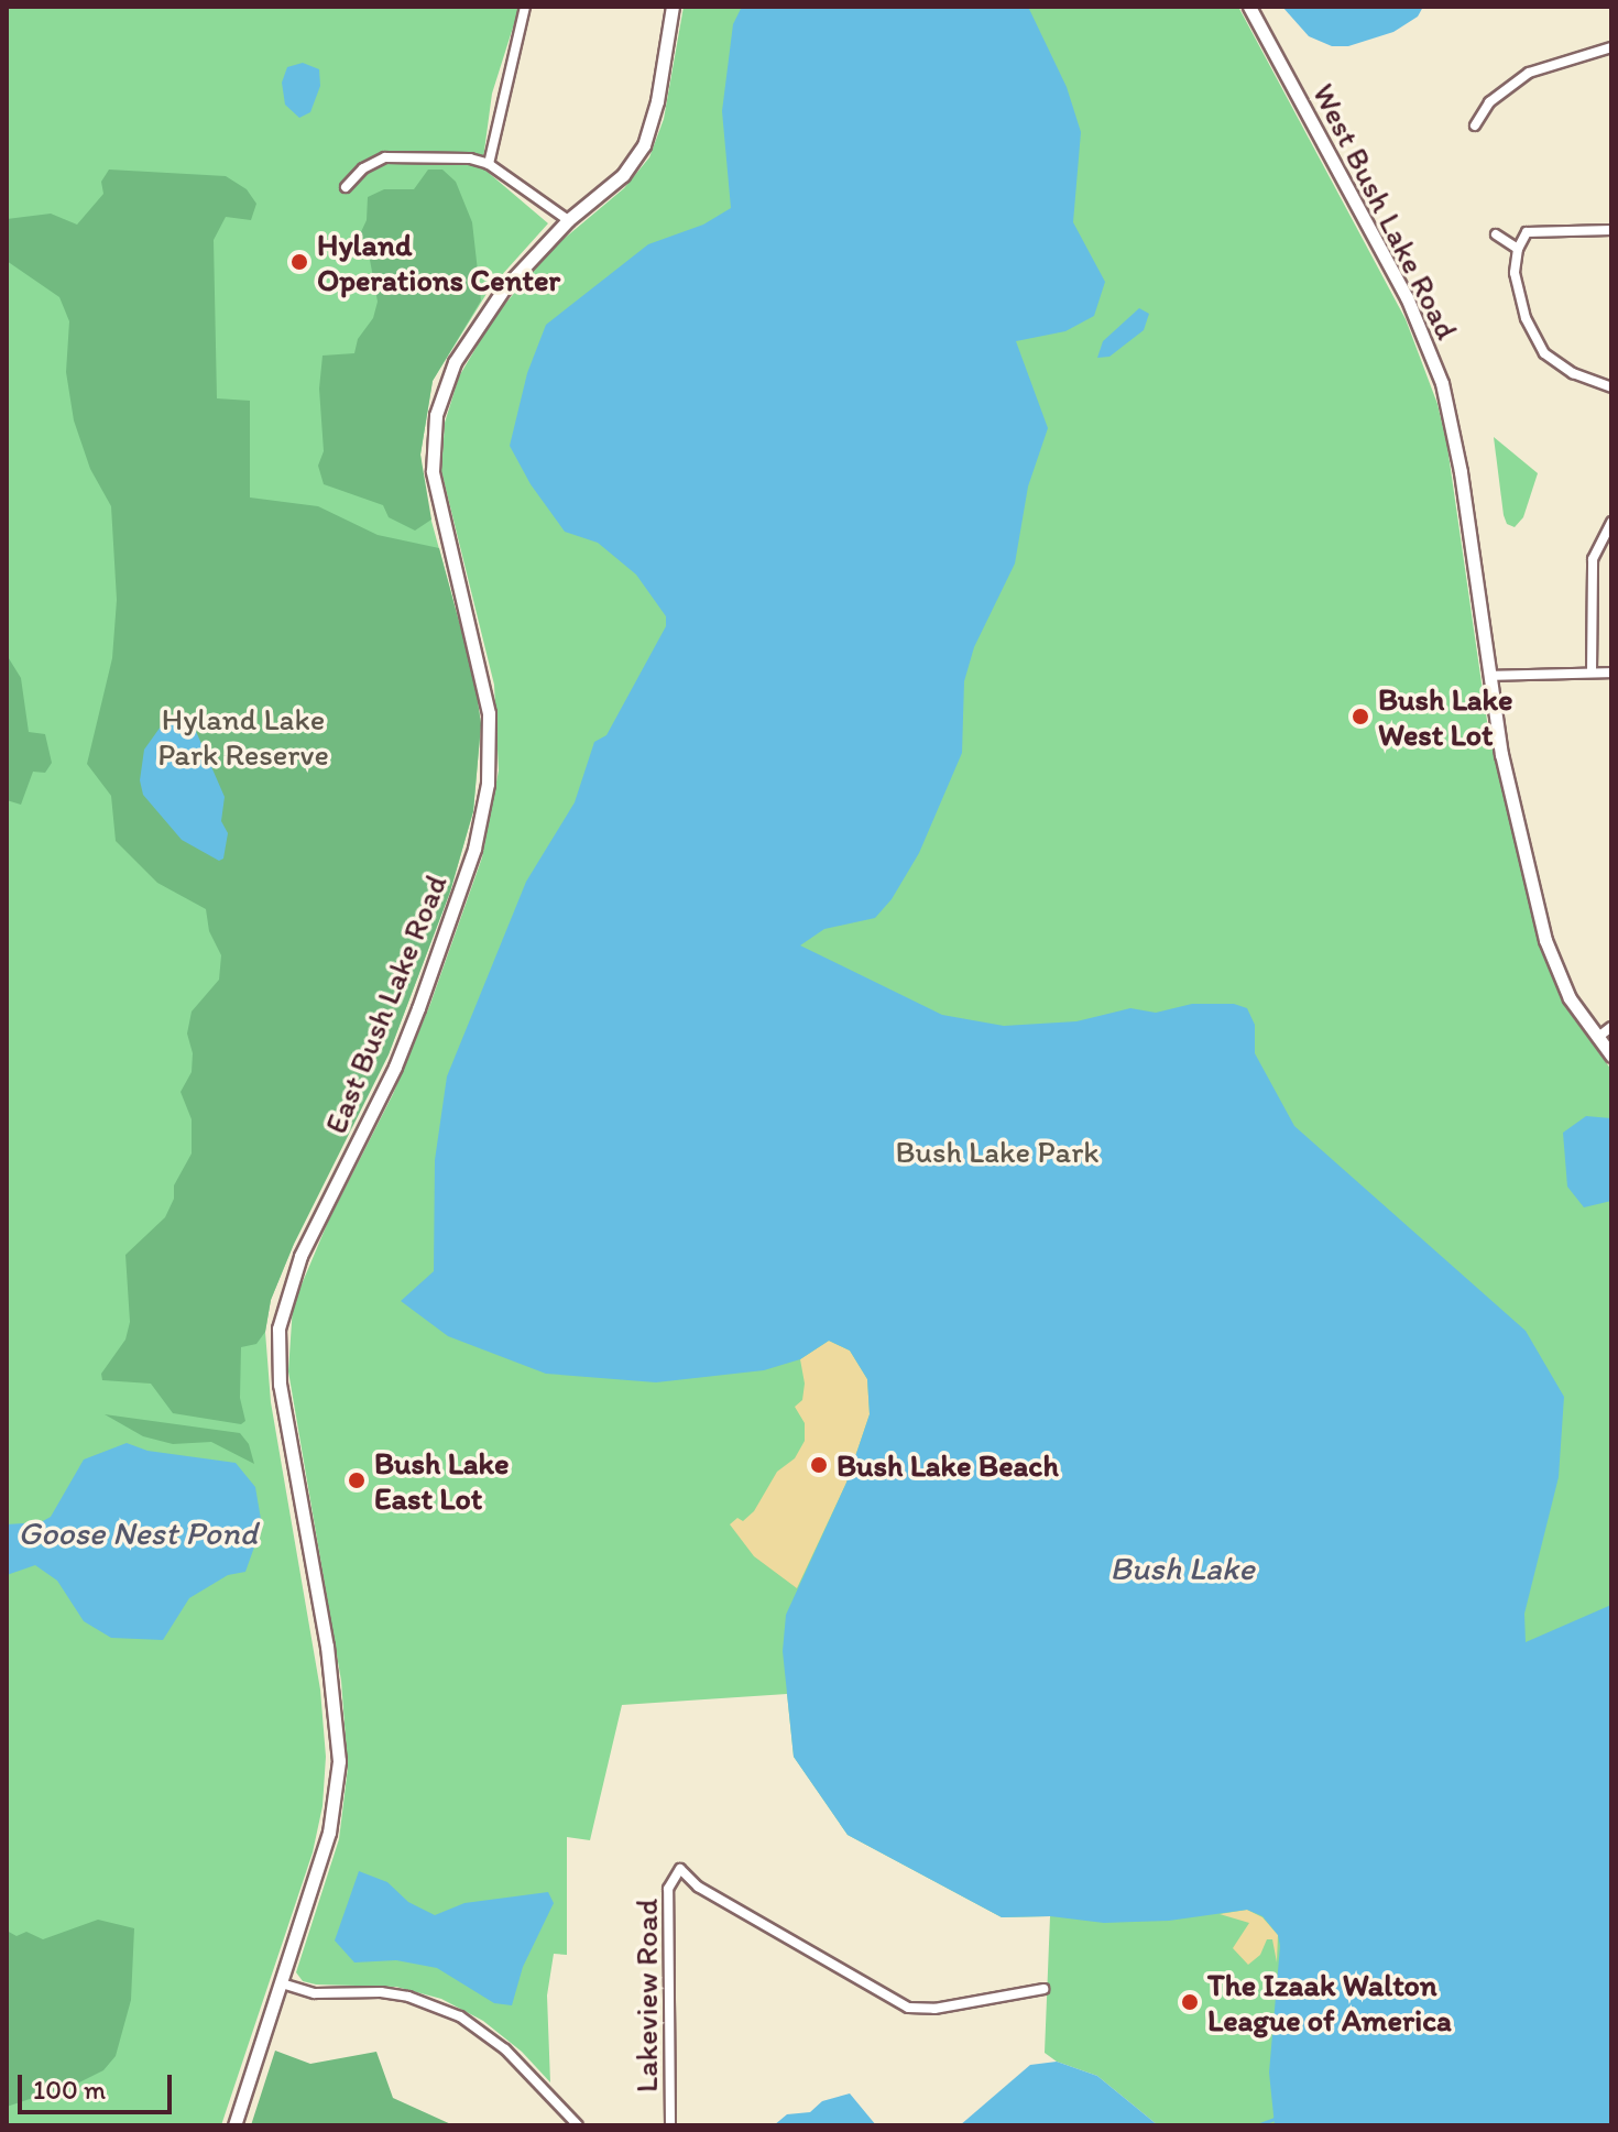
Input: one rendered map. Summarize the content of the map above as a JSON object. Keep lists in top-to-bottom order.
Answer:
{
  "streets": {
    "street": ["West Bush Lake Road", "East Bush Lake Road", "Lakeview Road"]
  },
  "water": ["Goose Nest Pond", "Bush Lake"],
  "parks": ["Hyland Lake Park Reserve", "Bush Lake Park"],
  "places": [
    "Hyland Operations Center",
    "Bush Lake West Lot",
    "Bush Lake Beach",
    "Bush Lake East Lot",
    "The Izaak Walton League of America"
  ],
  "scale_bar": "100 m"
}
